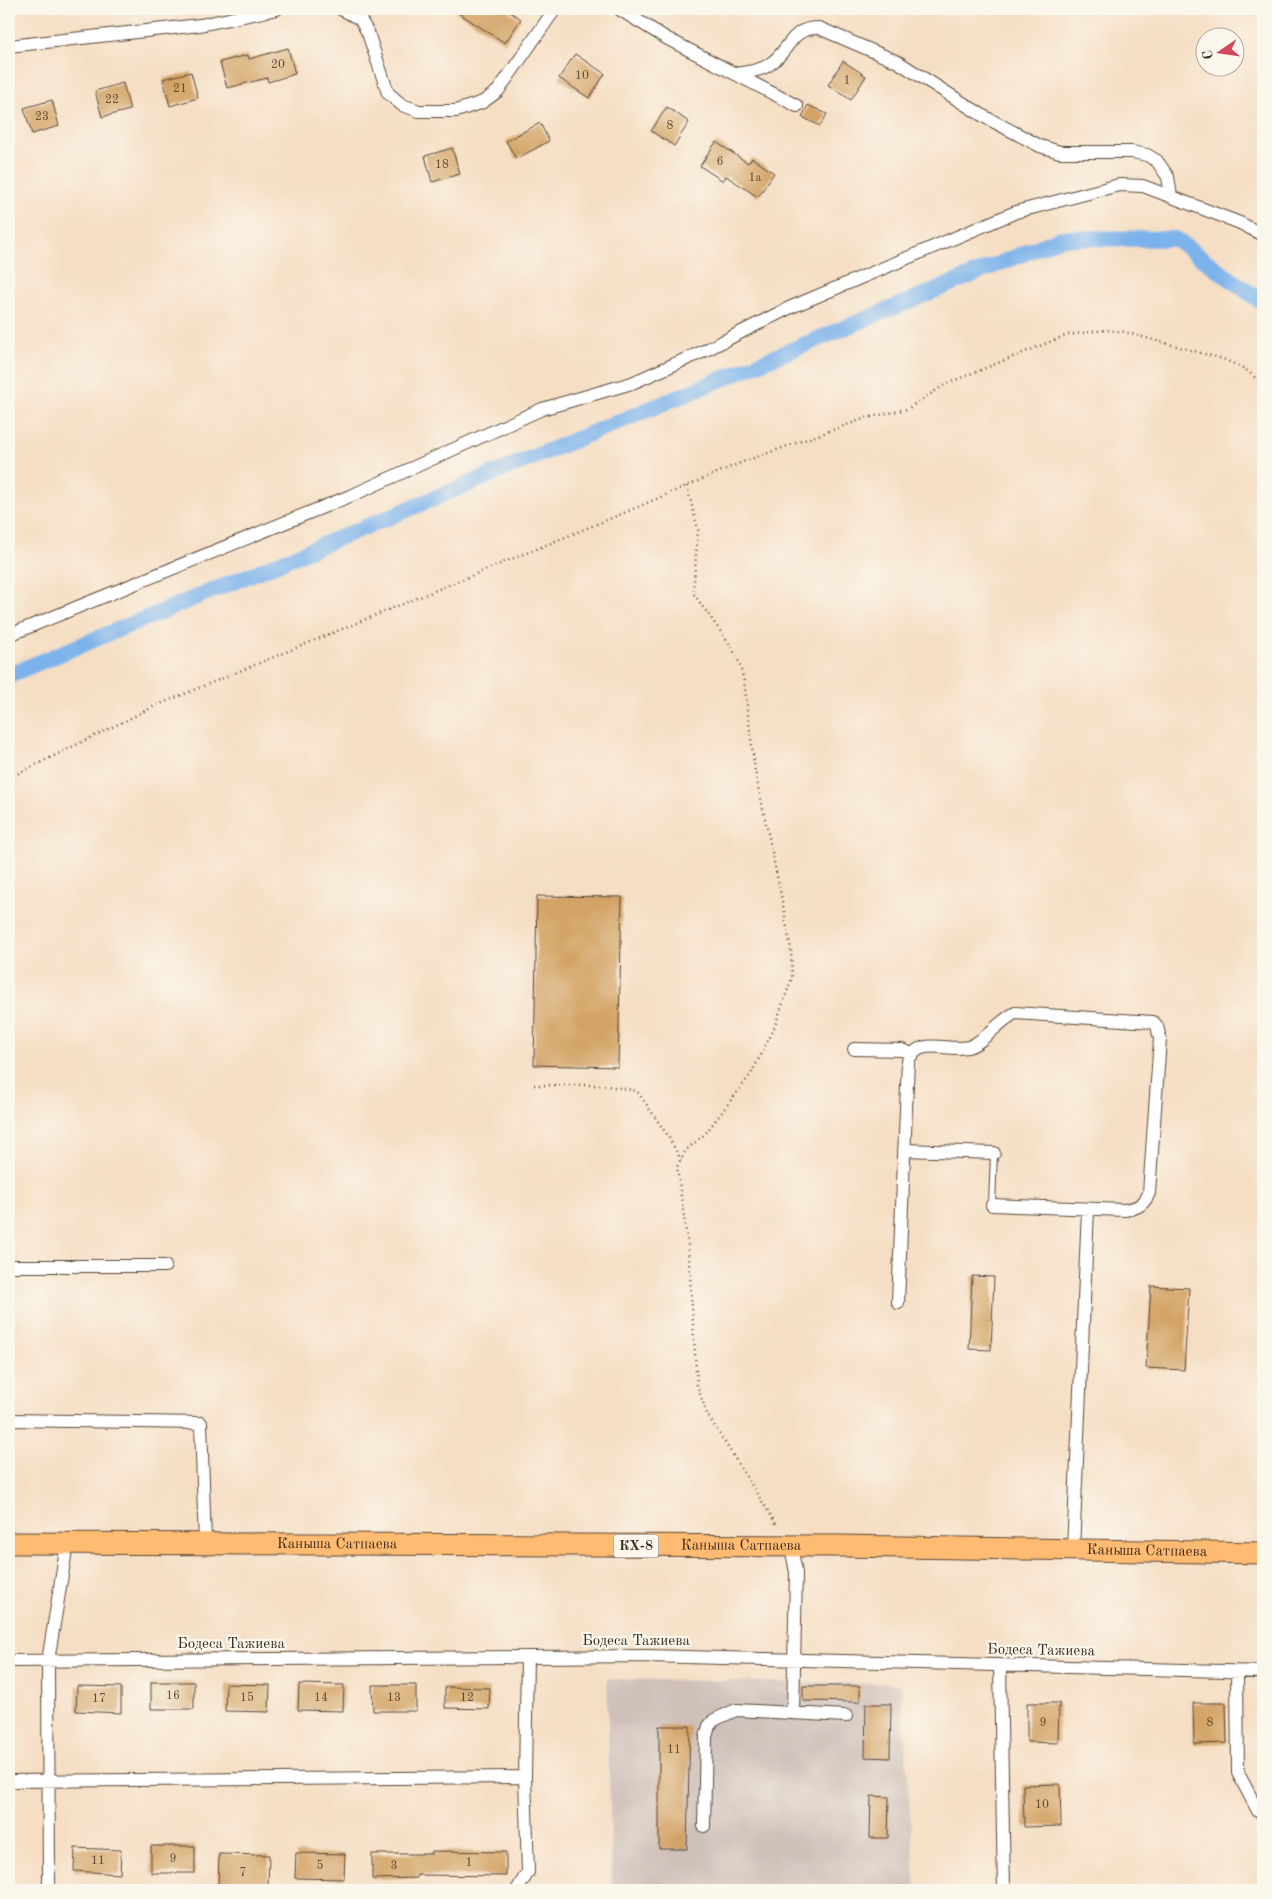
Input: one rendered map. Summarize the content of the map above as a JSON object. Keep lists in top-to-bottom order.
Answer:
{
  "streets": {
    "main road": ["Каныша Сатпаева", "КХ-8"],
    "street": ["Бодеса Тажиева"]
  },
  "house_numbers": [
    "20",
    "10",
    "1",
    "21",
    "22",
    "23",
    "8",
    "6",
    "18",
    "1а",
    "16",
    "15",
    "14",
    "13",
    "12",
    "17",
    "9",
    "8",
    "11",
    "10",
    "9",
    "11",
    "1",
    "5",
    "3",
    "7"
  ],
  "north": "left"
}
